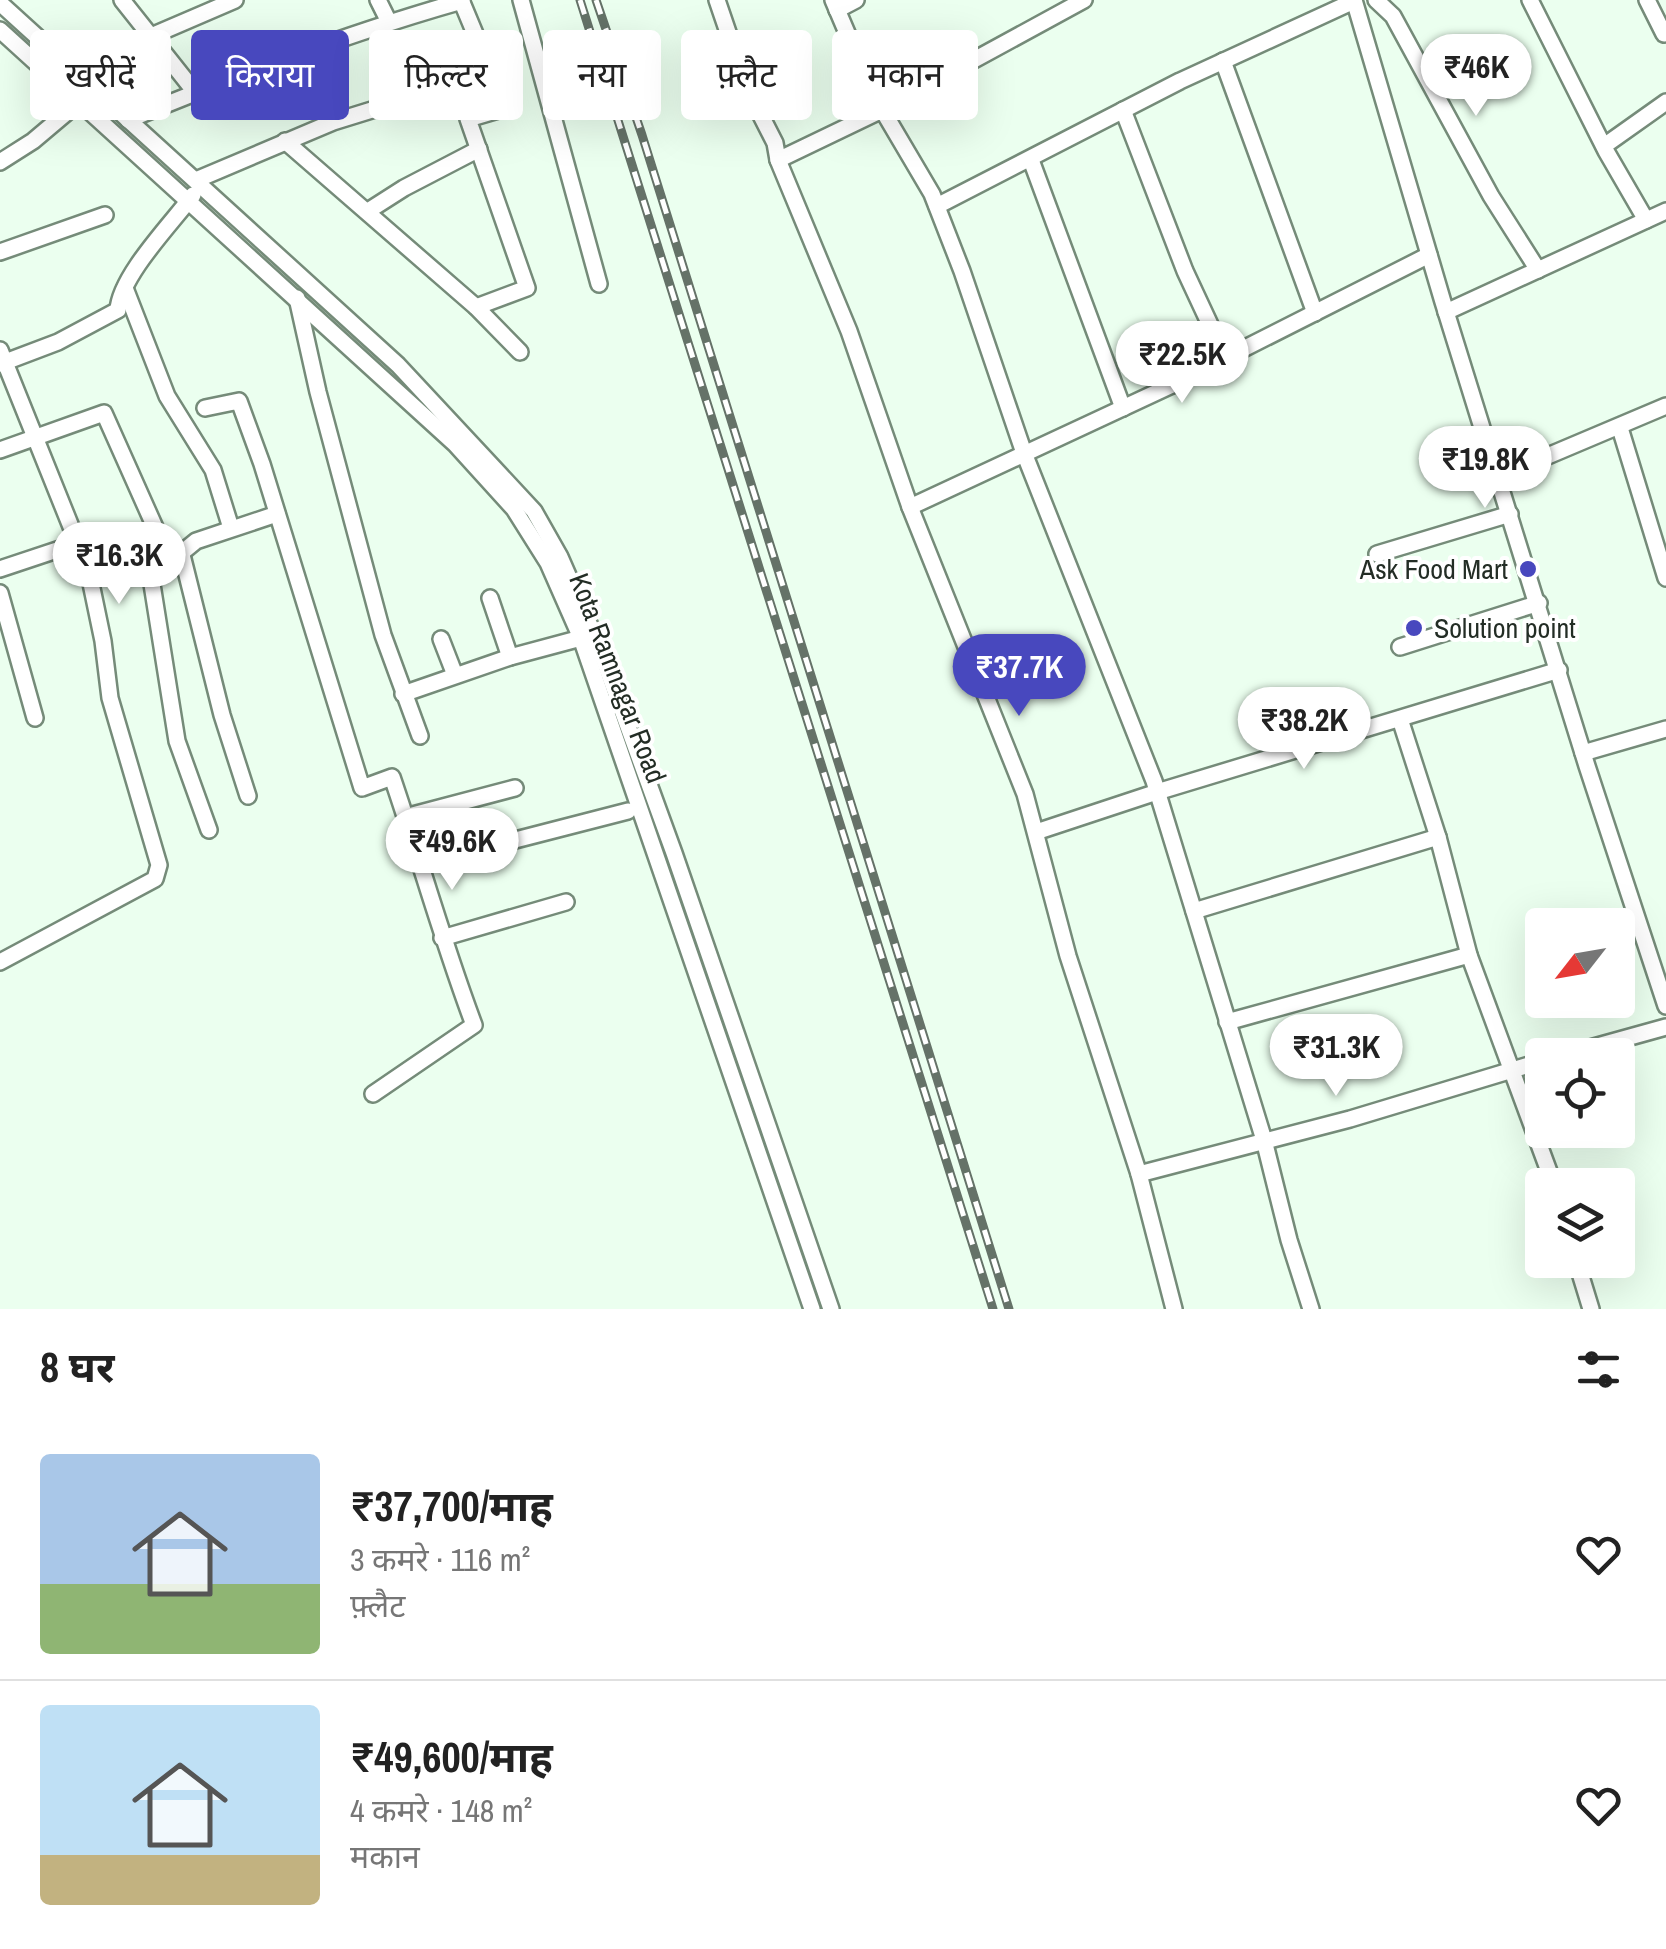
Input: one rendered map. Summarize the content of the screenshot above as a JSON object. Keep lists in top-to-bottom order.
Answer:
{
  "streets": {
    "street": ["Kota Ramnagar Road"]
  },
  "places": ["Ask Food Mart", "Solution point"],
  "north": "bottom left",
  "page": {
    "chip": [
      "खरीदें",
      "किराया",
      "फ़िल्टर",
      "नया",
      "फ़्लैट",
      "मकान"
    ],
    "price": [
      "₹46K",
      "₹22.5K",
      "₹19.8K",
      "₹16.3K",
      "₹37.7K",
      "₹38.2K",
      "₹49.6K",
      "₹31.3K"
    ],
    "heading": "8 घर",
    "list": [
      {
        "name": "₹37,700/माह",
        "note": "3 कमरे · 116 m² · फ़्लैट"
      },
      {
        "name": "₹49,600/माह",
        "note": "4 कमरे · 148 m² · मकान"
      }
    ]
  }
}
